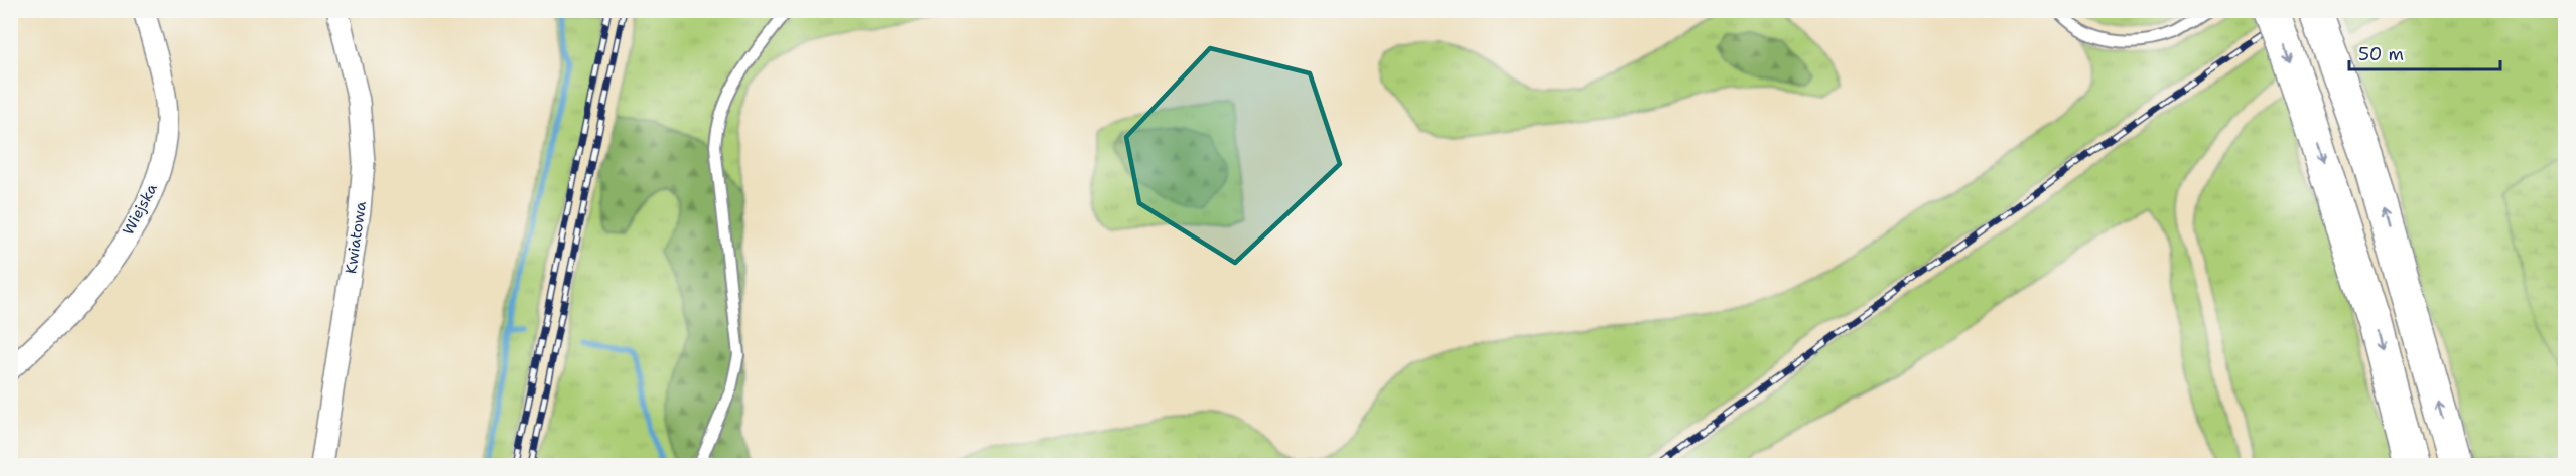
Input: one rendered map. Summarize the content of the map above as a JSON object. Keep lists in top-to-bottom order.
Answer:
{
  "streets": {
    "street": ["Wiejska", "Kwiatowa"]
  },
  "scale_bar": "50 m"
}
